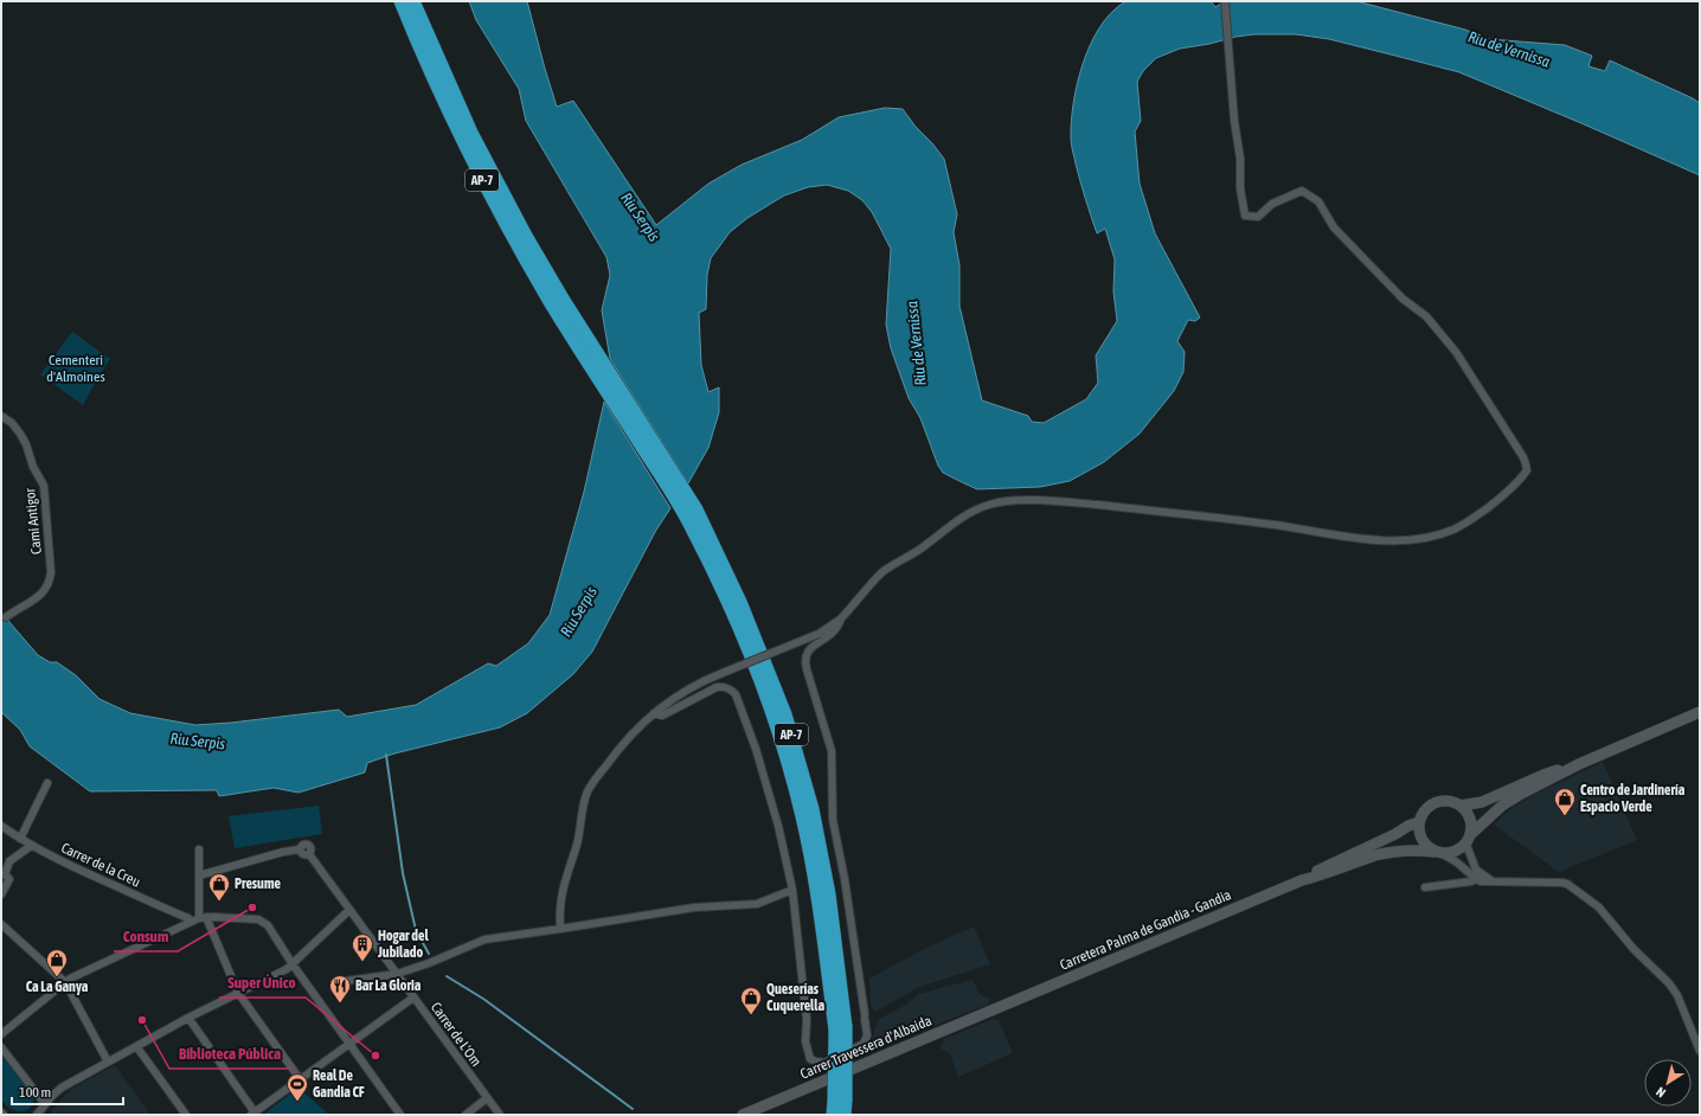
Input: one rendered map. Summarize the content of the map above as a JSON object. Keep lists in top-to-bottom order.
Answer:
{
  "streets": {
    "highway": ["AP-7"],
    "main road": ["Carretera Palma de Gandia - Gandia", "Carrer Travessera d'Albaida"],
    "street": ["Camí Antigor", "Carrer de la Creu", "Carrer de L'Om"]
  },
  "crossings": [
    ["Carretera Palma de Gandia - Gandia", "Carrer Travessera d'Albaida"]
  ],
  "water": ["Riu de Vernissa", "Riu Serpis"],
  "parks": ["Cementeri d'Almoines"],
  "places": {
    "shop": [
      "Centro de Jardinería Espacio Verde",
      "Presume",
      "Ca La Ganya",
      "Queserías Cuquerella"
    ],
    "other": ["Consum", "Biblioteca Pública", "Super Único"],
    "building": ["Hogar del Jubilado"],
    "restaurant": ["Bar La Gloria"],
    "sports": ["Real De Gandia CF"]
  },
  "scale_bar": "100 m",
  "north": "bottom left"
}
